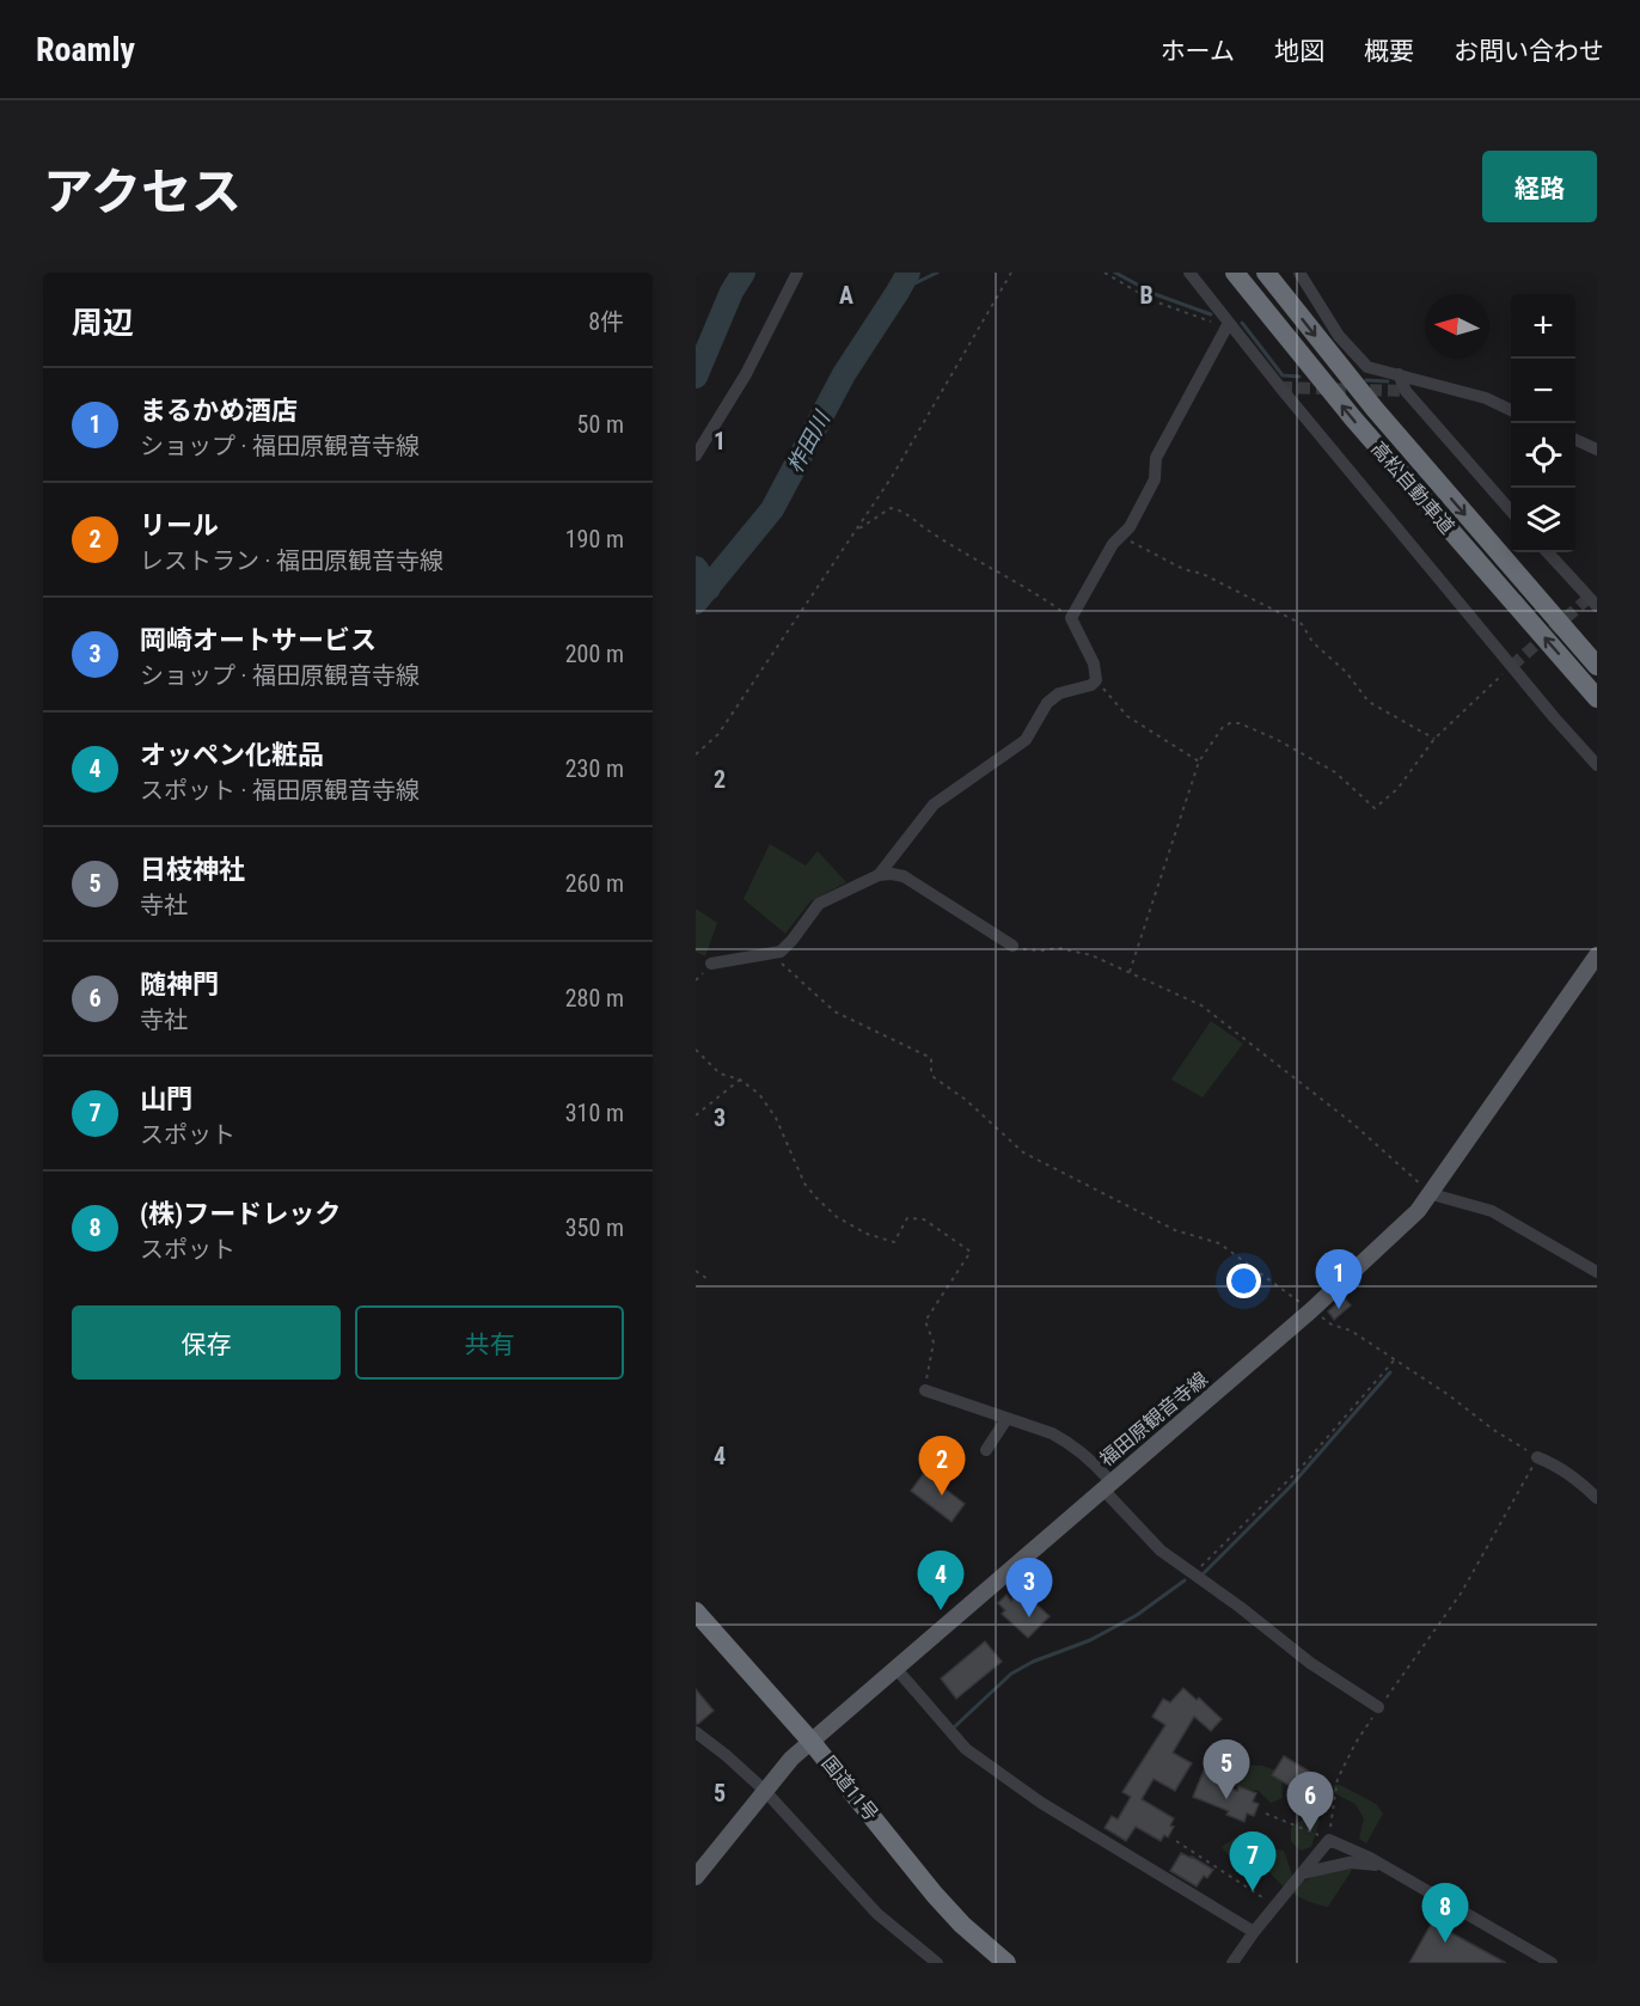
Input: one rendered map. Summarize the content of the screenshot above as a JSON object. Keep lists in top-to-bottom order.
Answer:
{
  "streets": {
    "highway": ["高松自動車道", "国道11号"],
    "main road": ["福田原観音寺線"]
  },
  "crossings": [
    ["福田原観音寺線", "国道11号"]
  ],
  "water": ["柞田川"],
  "north": "left",
  "page": {
    "header": "Roamly",
    "nav": [
      "ホーム",
      "地図",
      "概要",
      "お問い合わせ"
    ],
    "title": "アクセス",
    "buttons": [
      "経路",
      ["保存", "共有"]
    ],
    "heading": ["周辺", "8件"],
    "map_buttons": ["+", "−"],
    "list": [
      {
        "mark": "1",
        "name": "まるかめ酒店",
        "note": "ショップ · 福田原観音寺線",
        "value": "50 m"
      },
      {
        "mark": "2",
        "name": "リール",
        "note": "レストラン · 福田原観音寺線",
        "value": "190 m"
      },
      {
        "mark": "3",
        "name": "岡崎オートサービス",
        "note": "ショップ · 福田原観音寺線",
        "value": "200 m"
      },
      {
        "mark": "4",
        "name": "オッペン化粧品",
        "note": "スポット · 福田原観音寺線",
        "value": "230 m"
      },
      {
        "mark": "5",
        "name": "日枝神社",
        "note": "寺社",
        "value": "260 m"
      },
      {
        "mark": "6",
        "name": "随神門",
        "note": "寺社",
        "value": "280 m"
      },
      {
        "mark": "7",
        "name": "山門",
        "note": "スポット",
        "value": "310 m"
      },
      {
        "mark": "8",
        "name": "(株)フードレック",
        "note": "スポット",
        "value": "350 m"
      }
    ],
    "pins": [
      "1",
      "2",
      "4",
      "3",
      "5",
      "6",
      "7",
      "8"
    ]
  },
  "grid": {
    "columns": ["A", "B"],
    "rows": [
      "1",
      "2",
      "3",
      "4",
      "5"
    ]
  }
}
